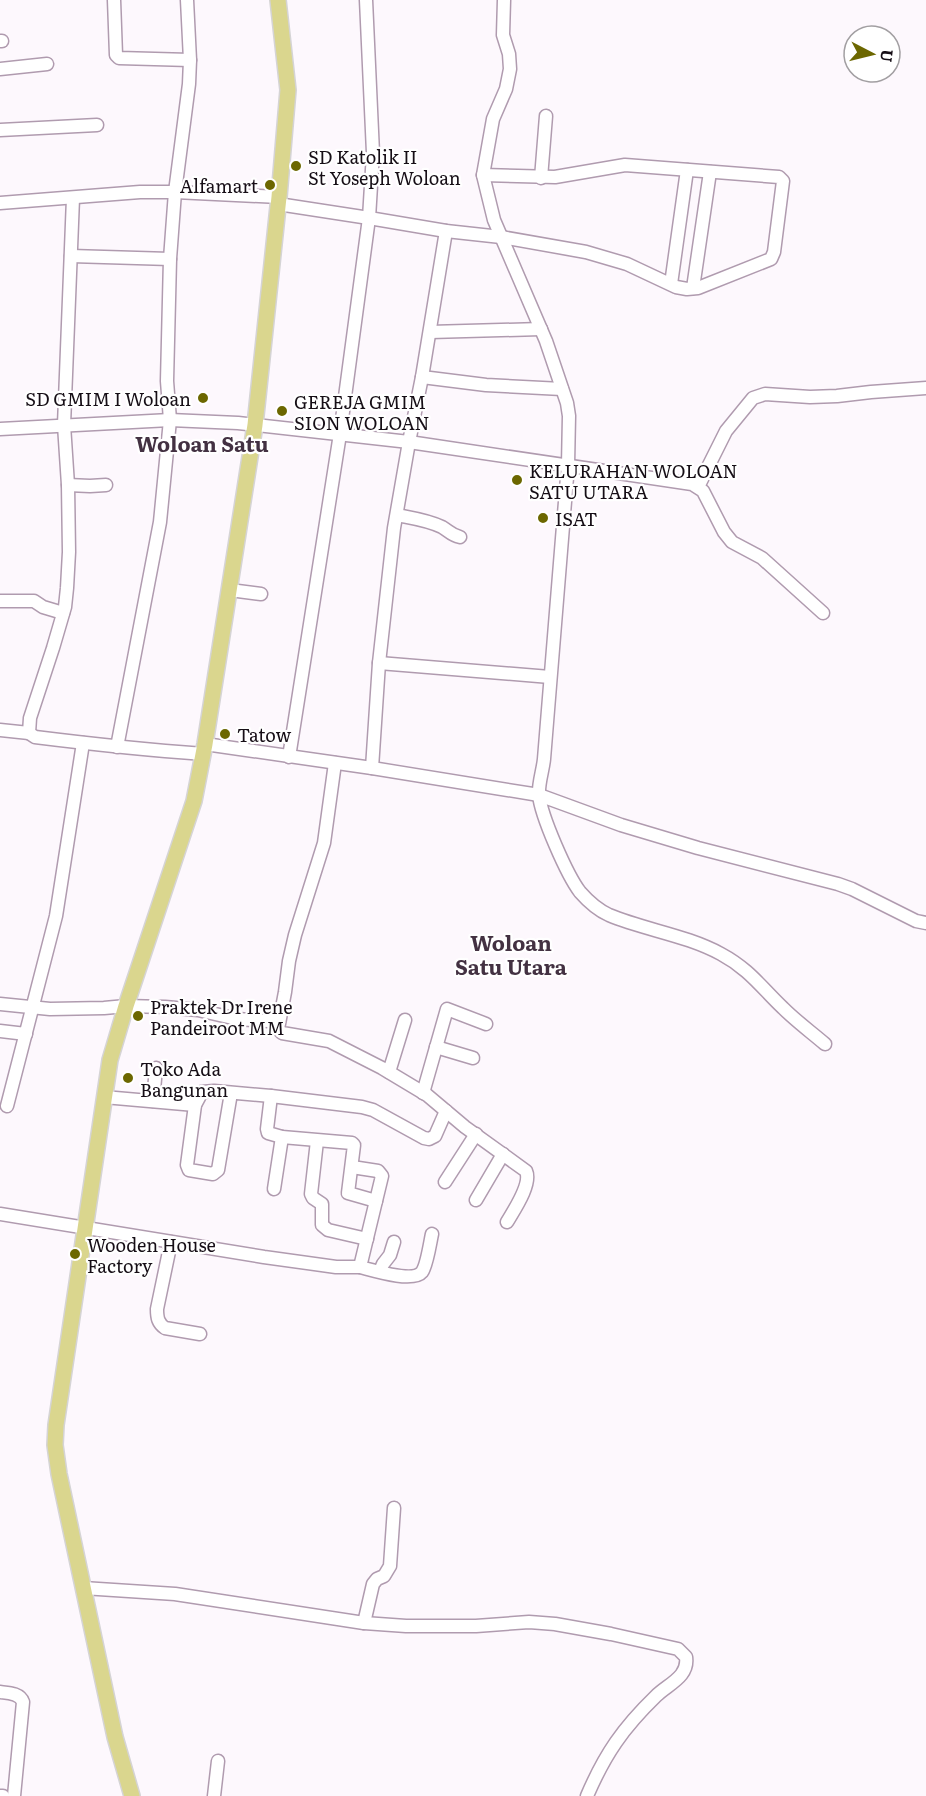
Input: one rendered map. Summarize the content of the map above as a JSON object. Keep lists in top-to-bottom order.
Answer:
{
  "districts": ["Woloan Satu", "Woloan Satu Utara"],
  "places": [
    "SD Katolik II St Yoseph Woloan",
    "Alfamart",
    "SD GMIM I Woloan",
    "GEREJA GMIM SION WOLOAN",
    "KELURAHAN WOLOAN SATU UTARA",
    "ISAT",
    "Tatow",
    "Praktek Dr Irene Pandeiroot MM",
    "Toko Ada Bangunan",
    "Wooden House Factory"
  ],
  "north": "right"
}
